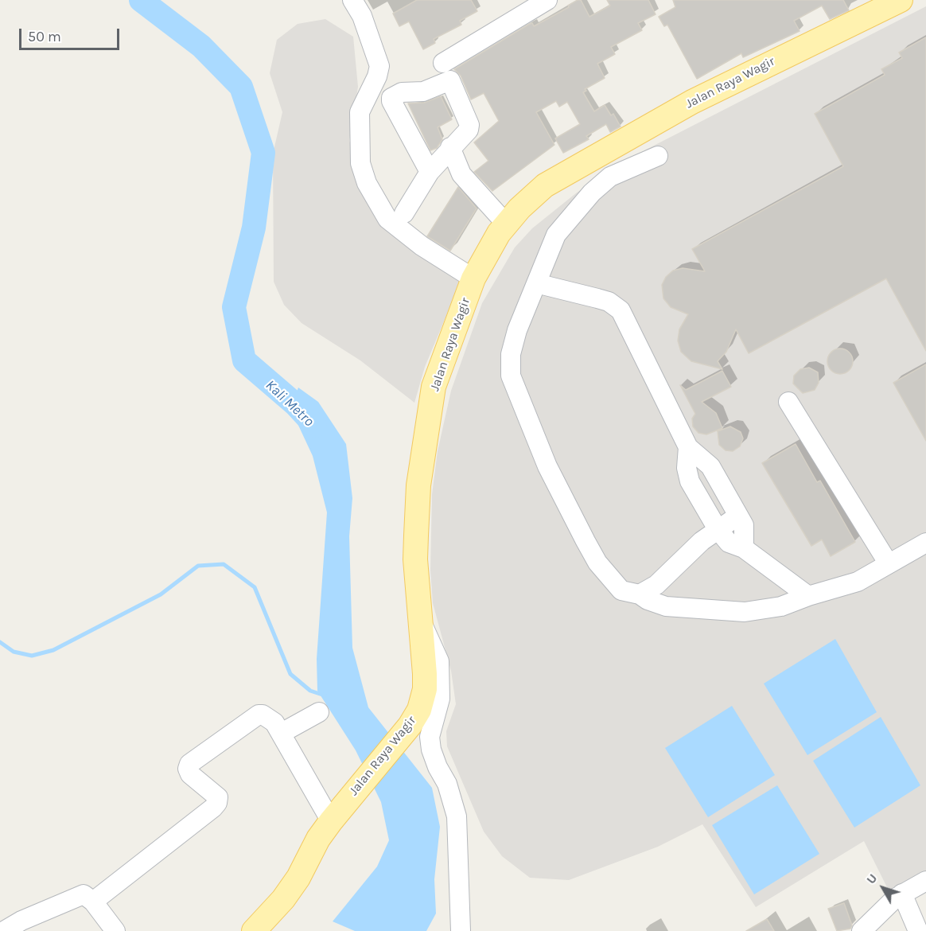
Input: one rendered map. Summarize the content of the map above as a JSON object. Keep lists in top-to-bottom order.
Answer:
{
  "streets": {
    "main road": ["Jalan Raya Wagir"]
  },
  "water": ["Kali Metro"],
  "scale_bar": "50 m",
  "north": "top left"
}
